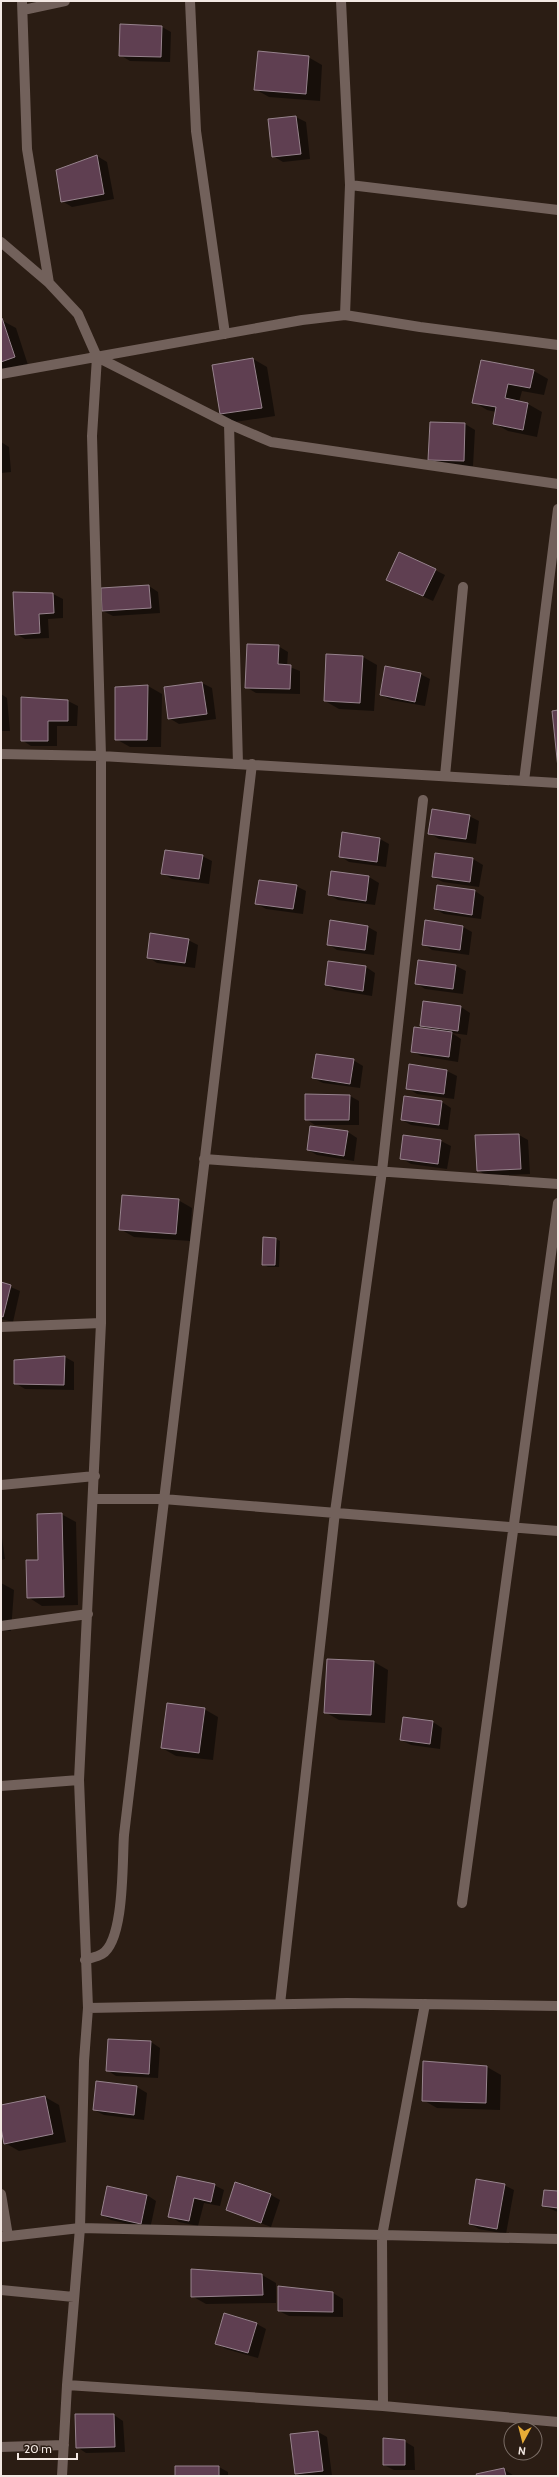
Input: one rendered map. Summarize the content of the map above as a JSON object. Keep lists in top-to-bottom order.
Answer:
{
  "scale_bar": "20 m",
  "north": "bottom"
}
